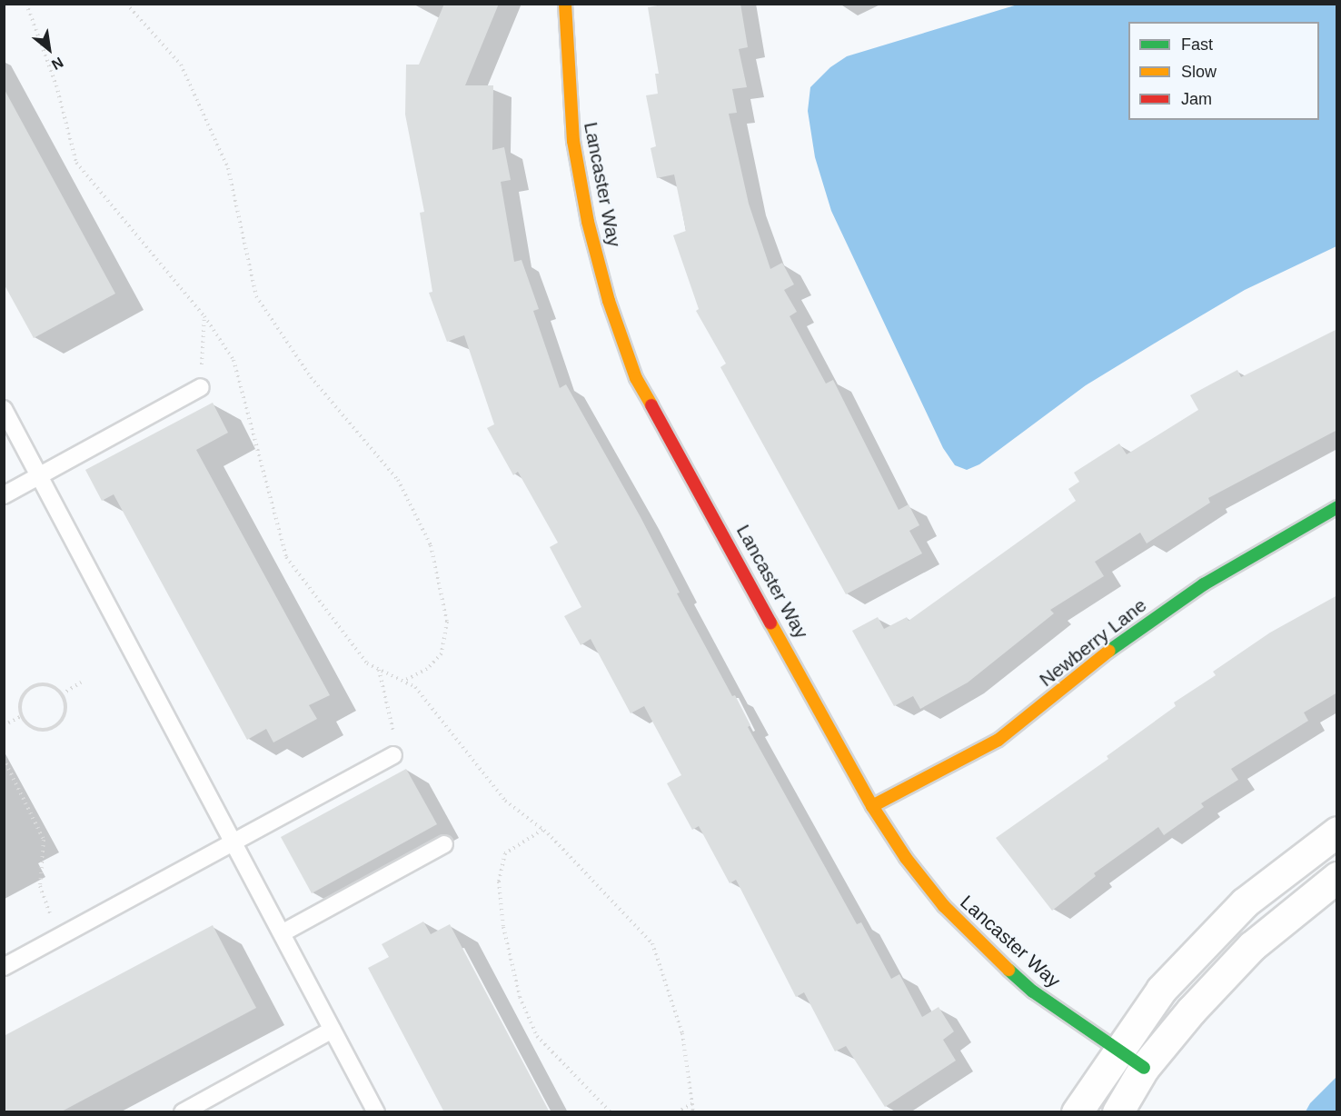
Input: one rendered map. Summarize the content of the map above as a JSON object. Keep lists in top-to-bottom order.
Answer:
{
  "streets": {
    "street": ["Lancaster Way", "Newberry Lane"]
  },
  "crossings": [
    ["Lancaster Way", "Newberry Lane"]
  ],
  "legend": ["Fast", "Slow", "Jam"],
  "north": "bottom right"
}
